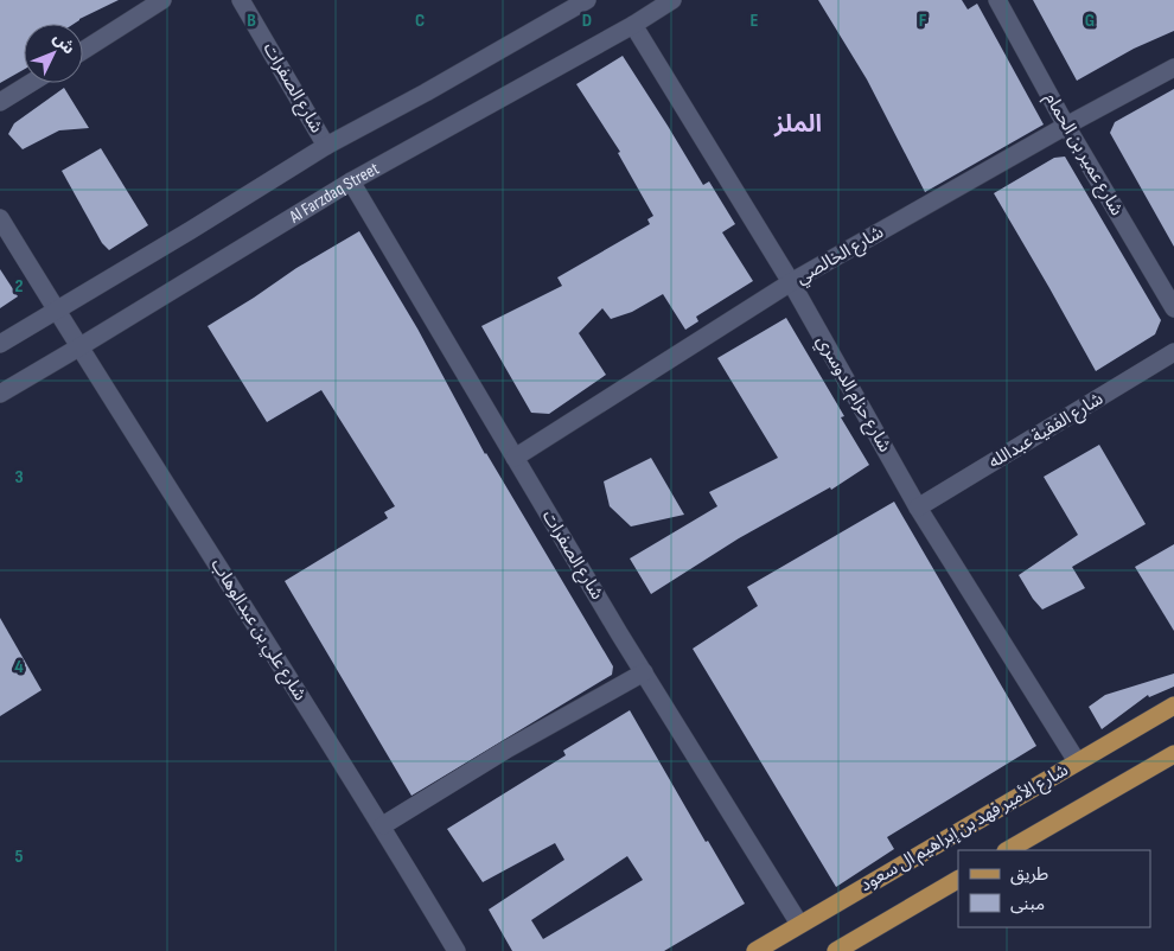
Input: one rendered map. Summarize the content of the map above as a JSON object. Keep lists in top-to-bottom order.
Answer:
{
  "streets": {
    "main road": ["شارع الأمير فهد بن إبراهيم ال سعود"],
    "street": [
      "شارع الصفرات",
      "شارع عمير بن الحمام",
      "Al Farzdaq Street",
      "شارع الخالصي",
      "شارع حزام الدوسري",
      "شارع الفقية عبدالله",
      "شارع علي بن عبدالوهاب"
    ]
  },
  "crossings": [
    ["شارع الصفرات", "Al Farzdaq Street"],
    ["شارع الصفرات", "شارع الخالصي"],
    ["شارع الصفرات", "شارع الأمير فهد بن إبراهيم ال سعود"],
    ["شارع عمير بن الحمام", "شارع الخالصي"],
    ["Al Farzdaq Street", "شارع حزام الدوسري"],
    ["Al Farzdaq Street", "شارع علي بن عبدالوهاب"],
    ["شارع الخالصي", "شارع حزام الدوسري"],
    ["شارع حزام الدوسري", "شارع الفقية عبدالله"],
    ["شارع حزام الدوسري", "شارع الأمير فهد بن إبراهيم ال سعود"]
  ],
  "districts": ["الملز"],
  "legend": ["طريق", "مبنى"],
  "north": "top right",
  "grid": {
    "columns": [
      "B",
      "C",
      "D",
      "E",
      "F",
      "G"
    ],
    "rows": [
      "2",
      "3",
      "4",
      "5"
    ]
  }
}
